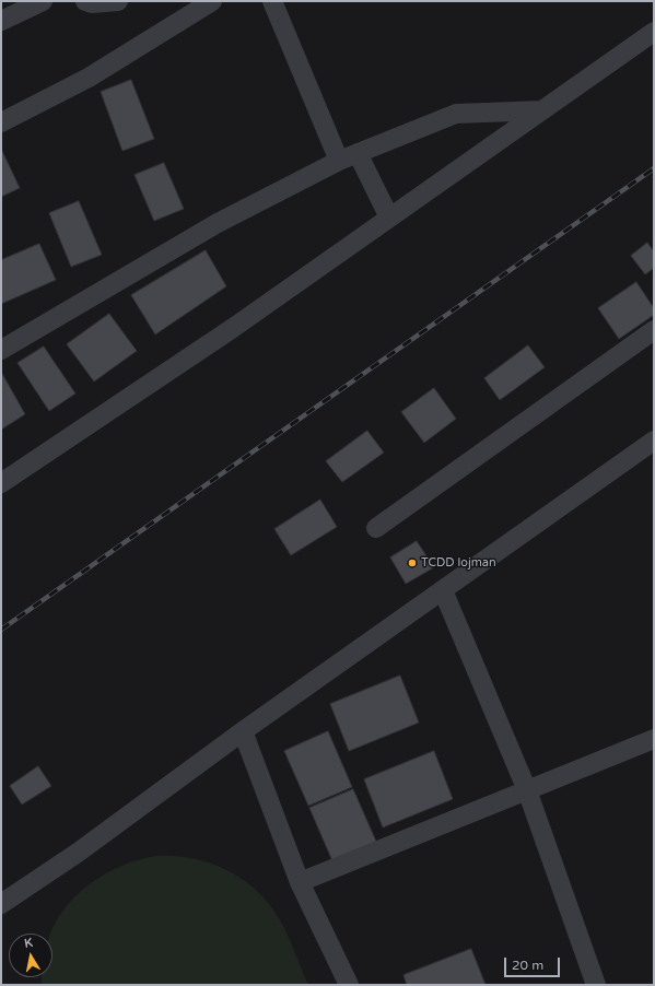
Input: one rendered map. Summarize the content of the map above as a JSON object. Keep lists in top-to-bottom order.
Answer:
{
  "places": ["TCDD lojman"],
  "scale_bar": "20 m",
  "north": "top"
}
